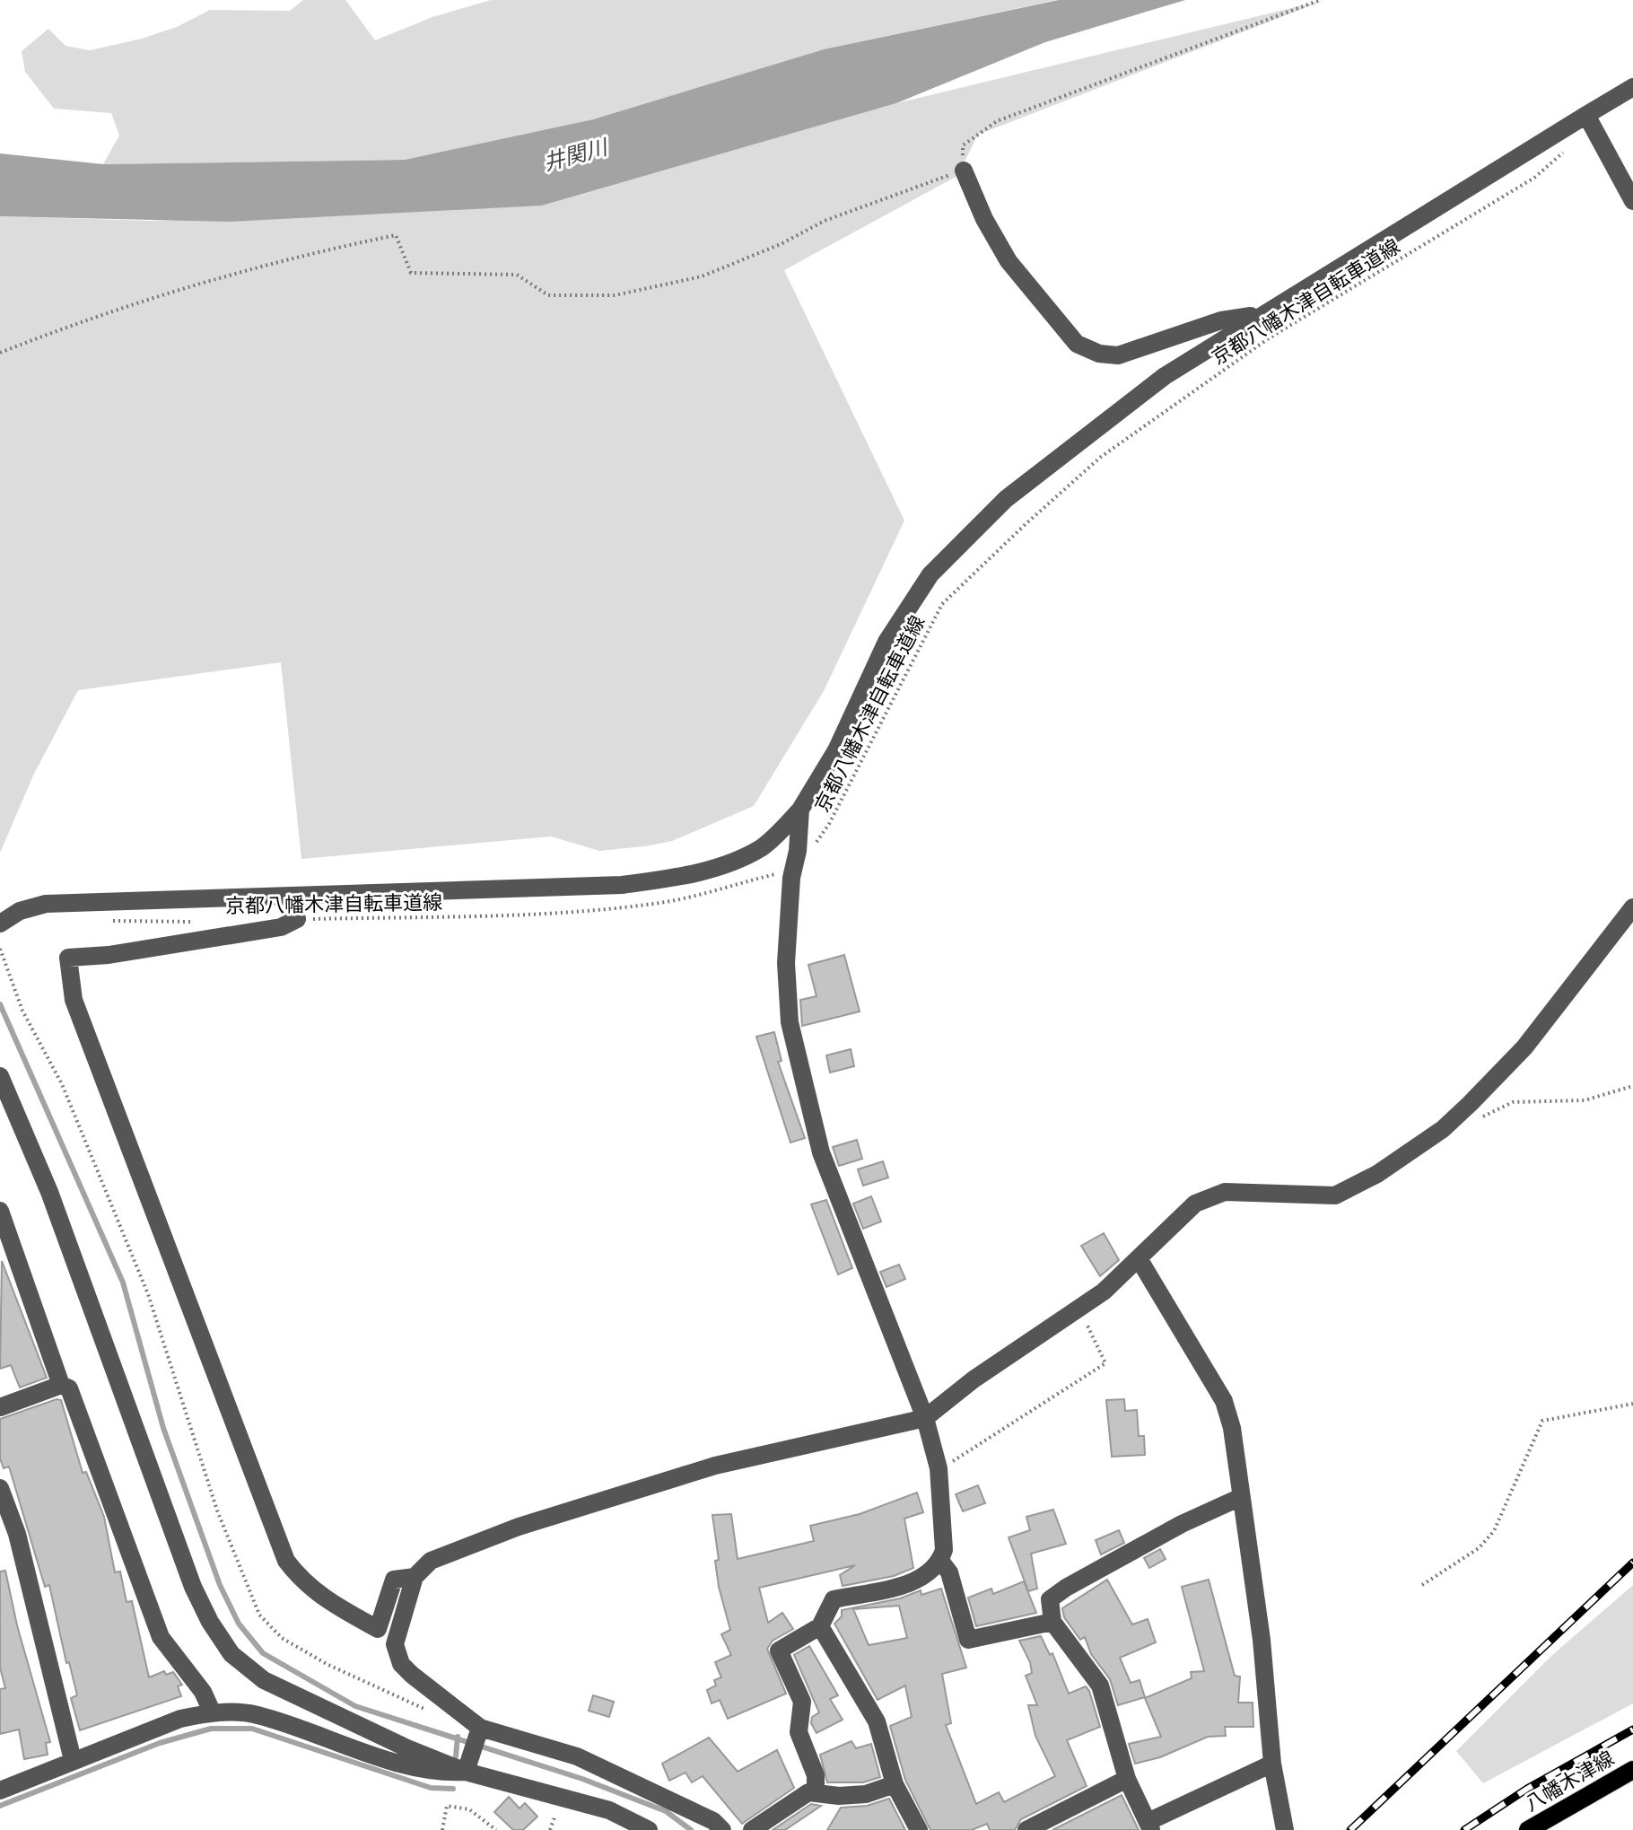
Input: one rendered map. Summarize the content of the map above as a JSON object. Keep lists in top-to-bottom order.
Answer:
{
  "streets": {
    "main road": ["八幡木津線"],
    "path": ["京都八幡木津自転車道線"]
  },
  "water": ["井関川"]
}
